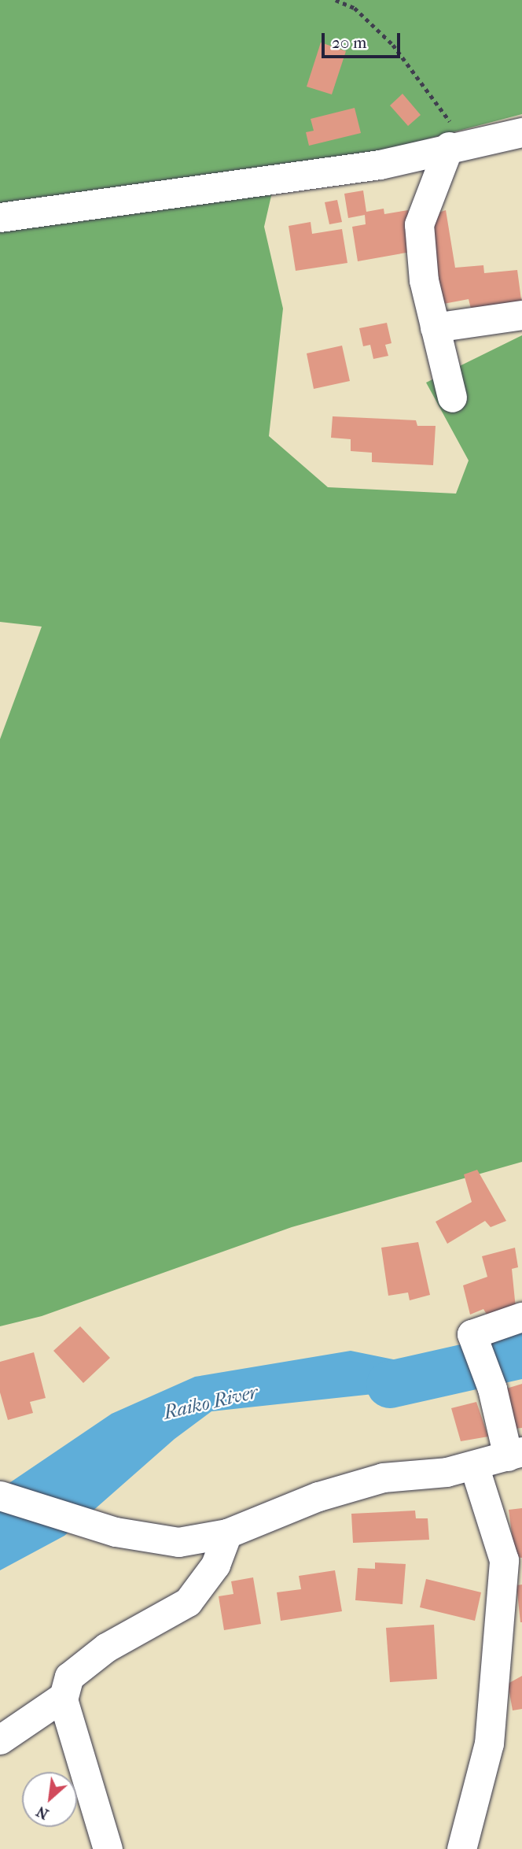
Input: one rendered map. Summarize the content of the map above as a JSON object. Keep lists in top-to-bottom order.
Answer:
{
  "water": ["Raiko River"],
  "scale_bar": "20 m",
  "north": "bottom left"
}
